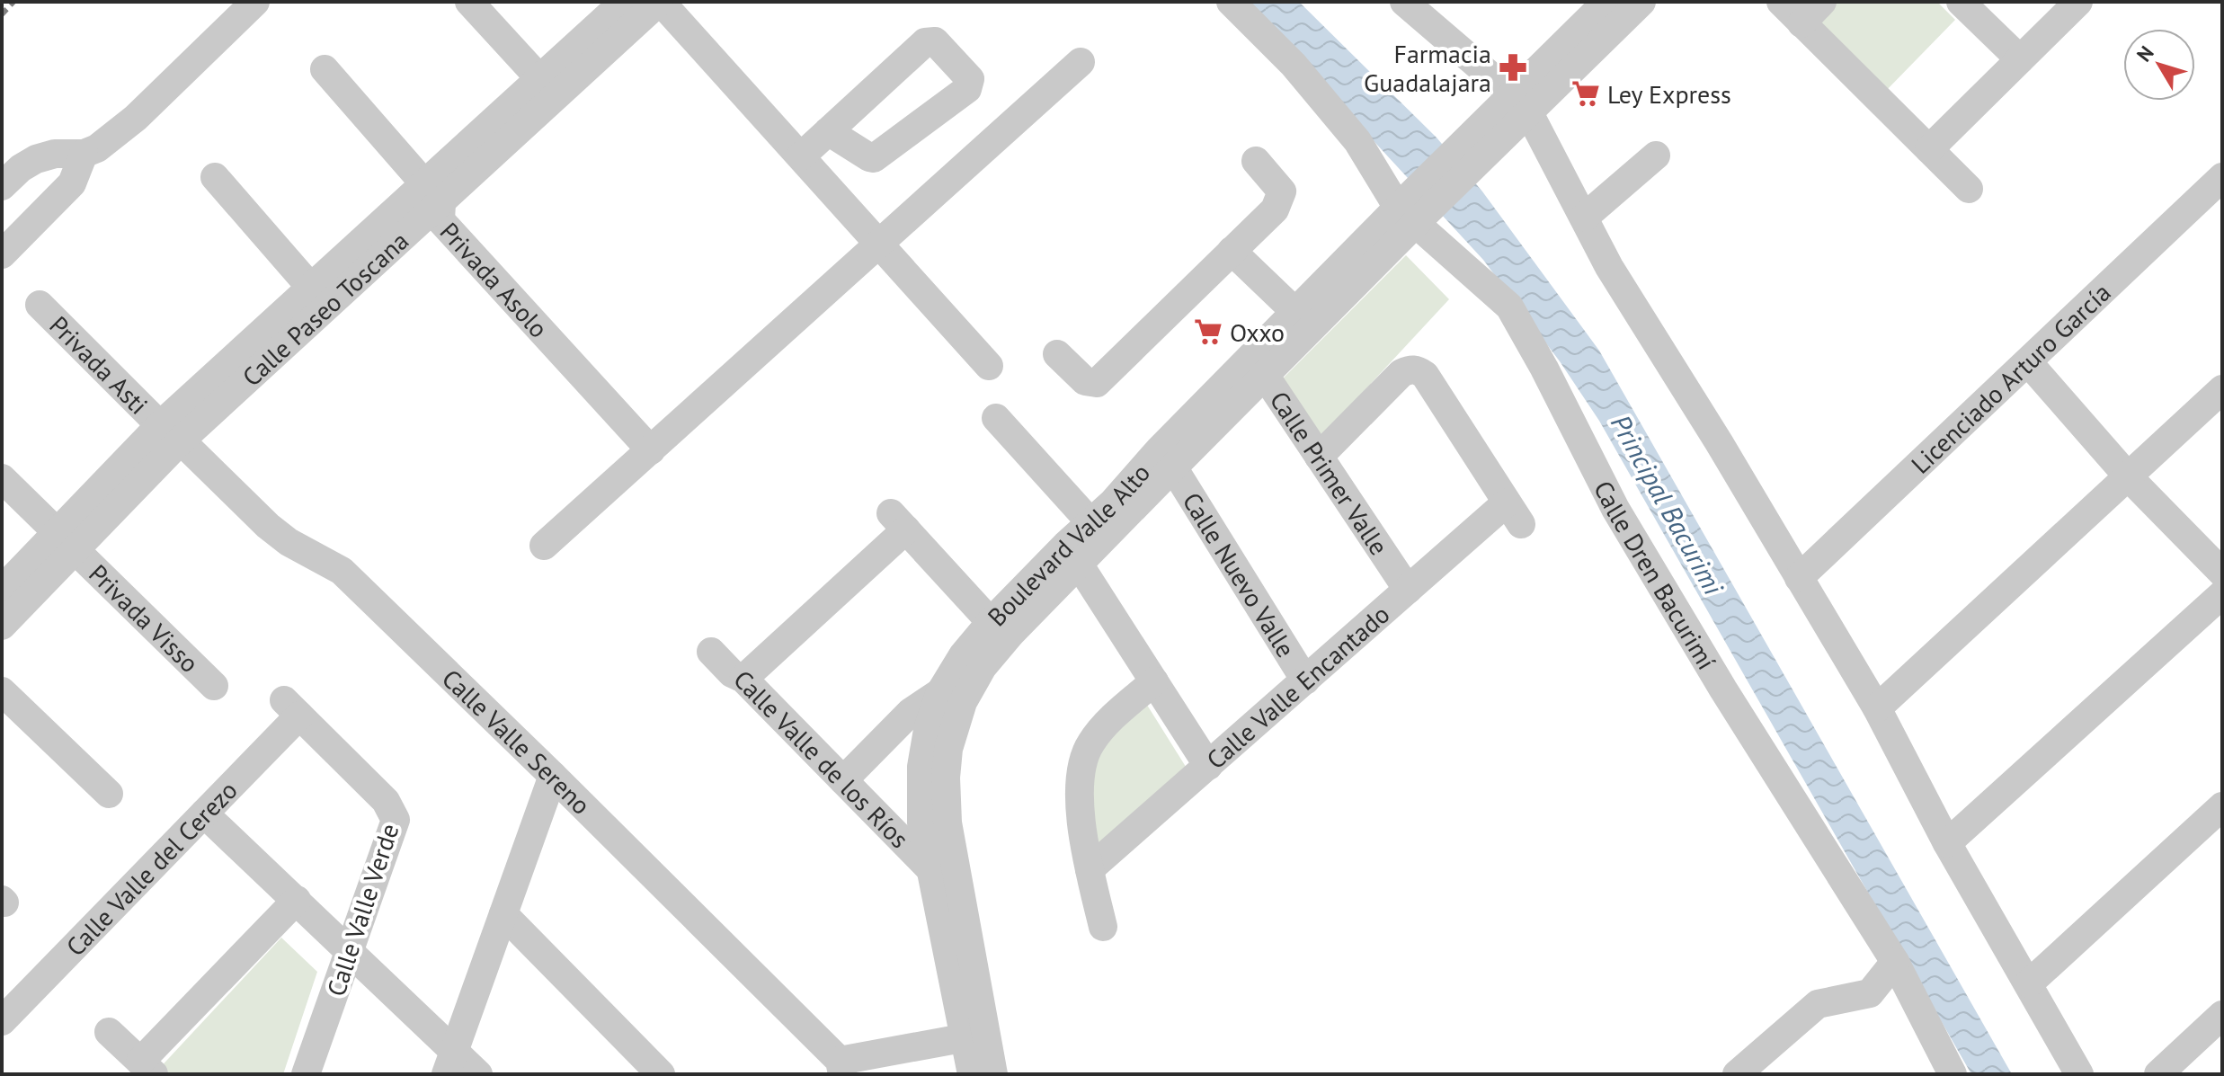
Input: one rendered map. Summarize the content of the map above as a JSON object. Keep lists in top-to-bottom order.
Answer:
{
  "streets": {
    "street": [
      "Privada Asolo",
      "Calle Paseo Toscana",
      "Privada Asti",
      "Licenciado Arturo García",
      "Calle Primer Valle",
      "Boulevard Valle Alto",
      "Calle Nuevo Valle",
      "Calle Dren Bacurimí",
      "Privada Visso",
      "Calle Valle Encantado",
      "Calle Valle Sereno",
      "Calle Valle de los Ríos",
      "Calle Valle del Cerezo",
      "Calle Valle Verde"
    ]
  },
  "crossings": [
    ["Privada Asolo", "Calle Paseo Toscana"],
    ["Calle Paseo Toscana", "Privada Asti"],
    ["Calle Paseo Toscana", "Privada Visso"],
    ["Calle Paseo Toscana", "Calle Valle Sereno"],
    ["Privada Asti", "Calle Valle Sereno"],
    ["Calle Primer Valle", "Boulevard Valle Alto"],
    ["Calle Primer Valle", "Calle Valle Encantado"],
    ["Boulevard Valle Alto", "Calle Nuevo Valle"],
    ["Boulevard Valle Alto", "Calle Dren Bacurimí"],
    ["Boulevard Valle Alto", "Calle Valle Sereno"],
    ["Boulevard Valle Alto", "Calle Valle de los Ríos"],
    ["Calle Nuevo Valle", "Calle Valle Encantado"],
    ["Calle Valle del Cerezo", "Calle Valle Verde"]
  ],
  "water": ["Principal Bacurimi"],
  "places": {
    "pharmacy": ["Farmacia Guadalajara"],
    "supermarket": ["Ley Express", "Oxxo"]
  },
  "north": "top left"
}
